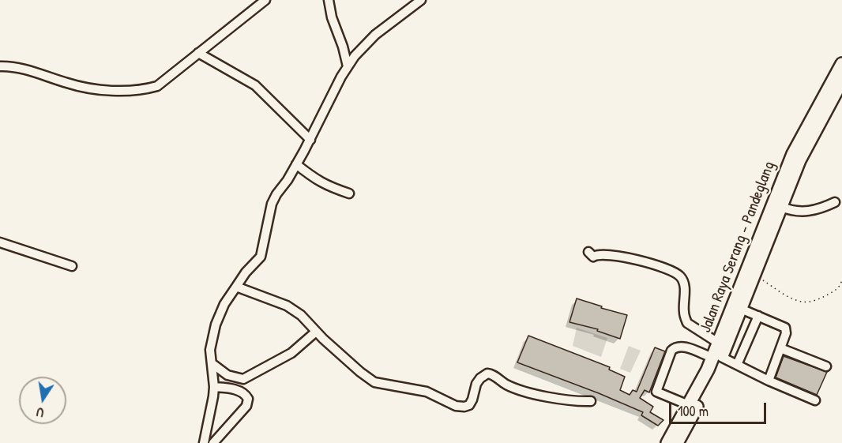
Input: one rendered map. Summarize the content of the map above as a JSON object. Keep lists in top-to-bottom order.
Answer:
{
  "streets": {
    "highway": ["Jalan Raya Serang - Pandeglang"]
  },
  "scale_bar": "100 m",
  "north": "bottom"
}
